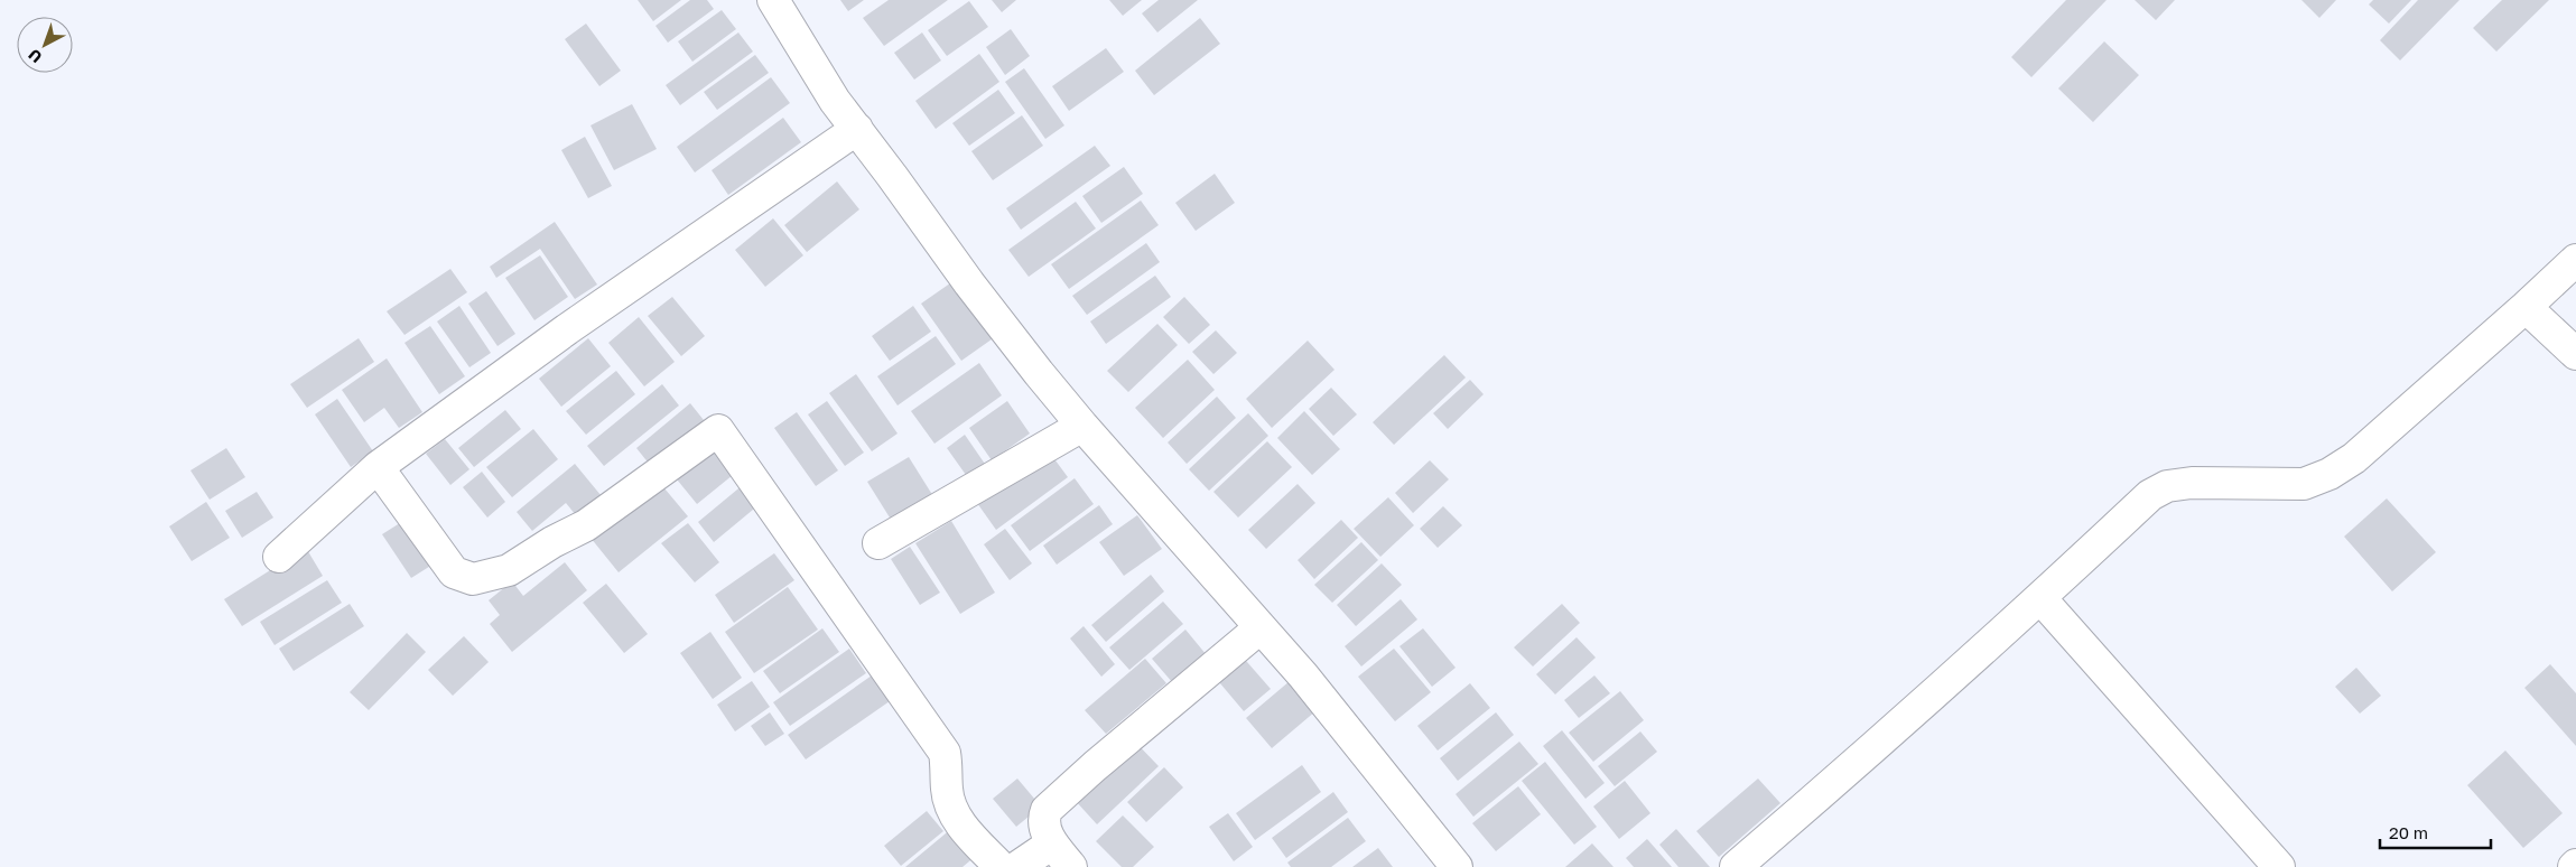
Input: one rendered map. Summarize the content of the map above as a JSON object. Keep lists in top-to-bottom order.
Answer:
{
  "scale_bar": "20 m",
  "north": "bottom left"
}
